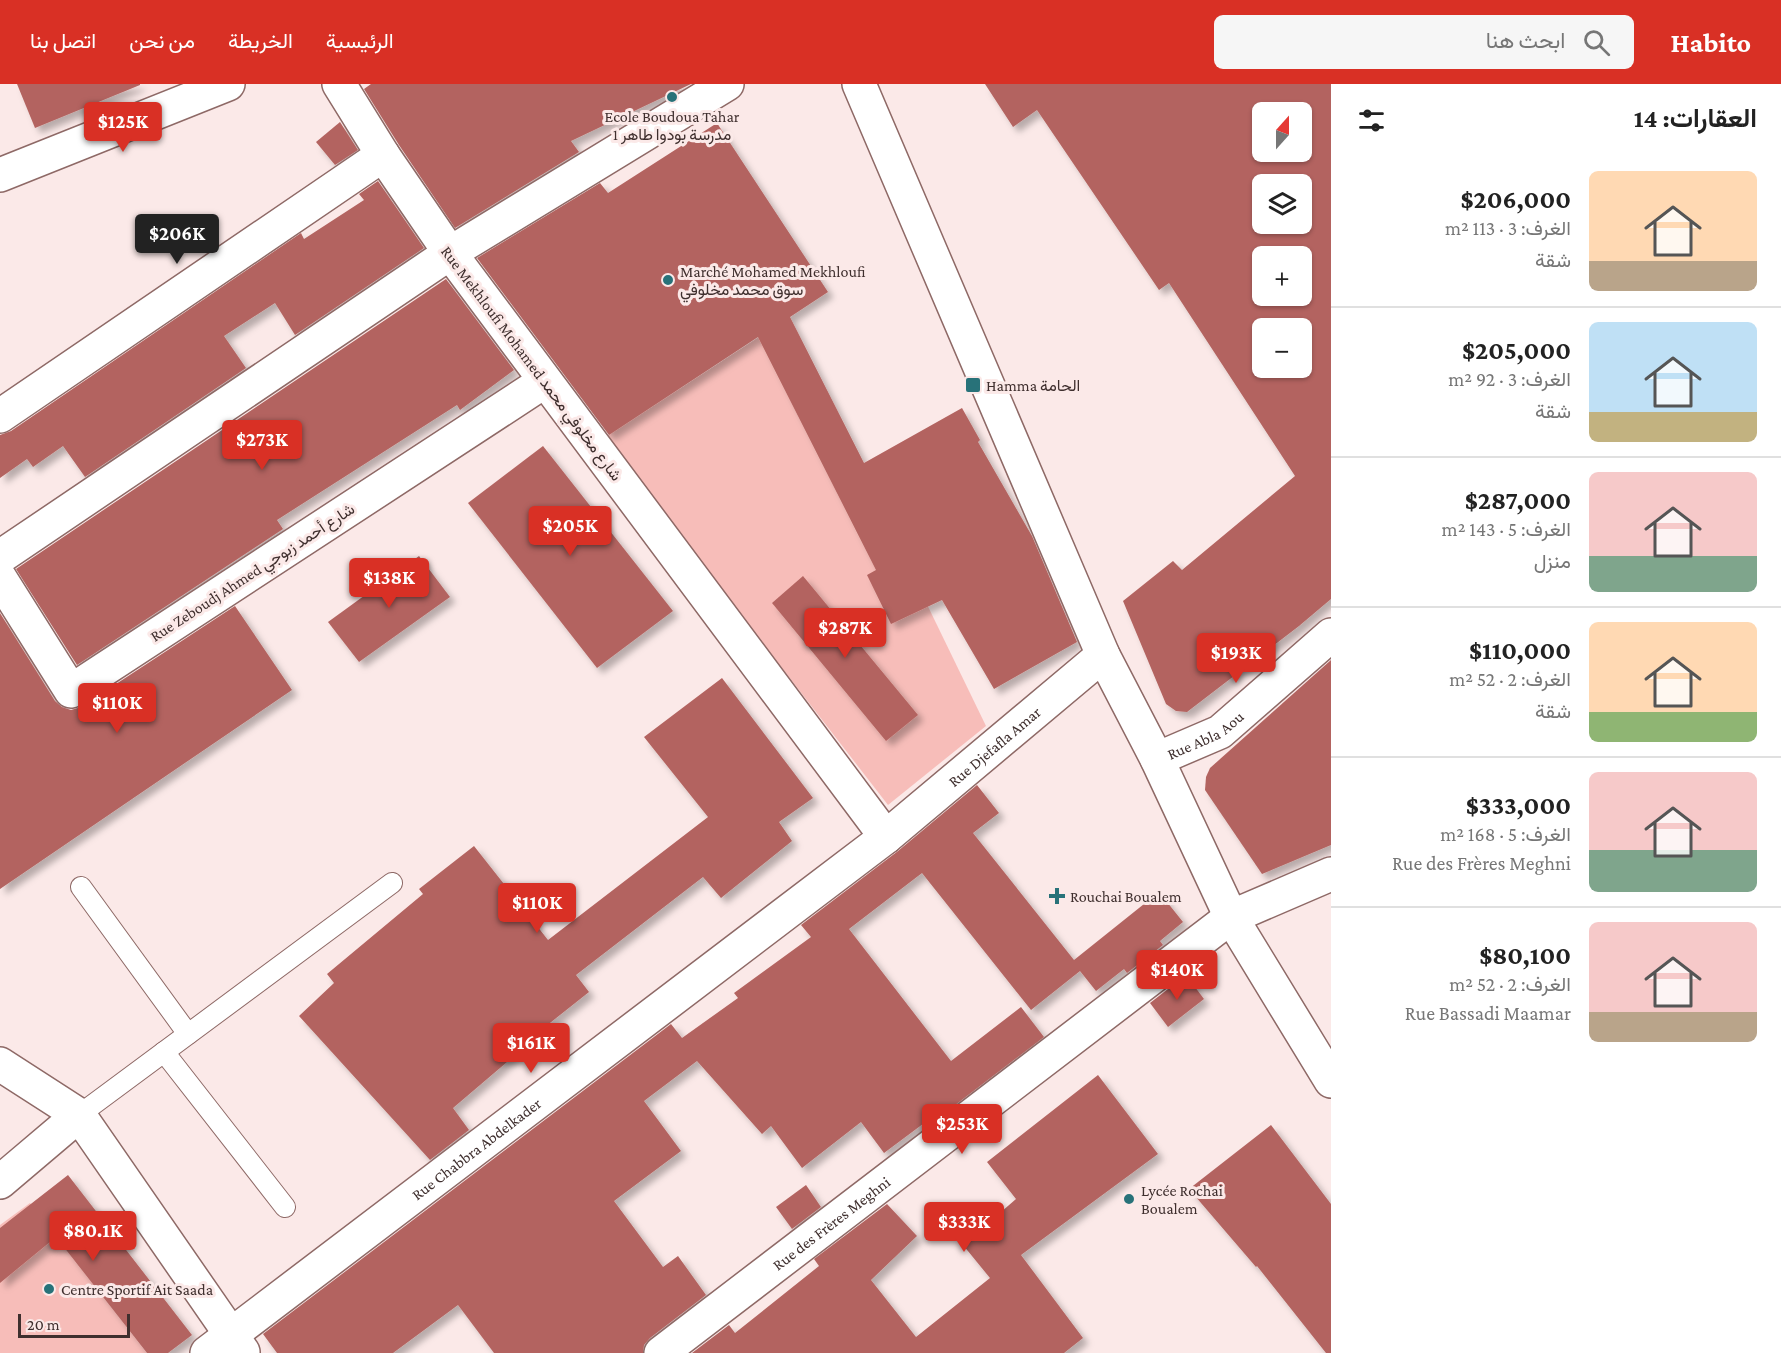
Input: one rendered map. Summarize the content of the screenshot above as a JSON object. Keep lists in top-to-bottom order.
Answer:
{
  "streets": {
    "street": [
      "Rue Mekhloufi Mohamed شارع مخلوفي محمد",
      "Rue Zeboudj Ahmed شارع أحمد زبوجي",
      "Rue Abla Aou",
      "Rue Djefafla Amar",
      "Rue Chabbra Abdelkader",
      "Rue des Frères Meghni"
    ]
  },
  "crossings": [
    ["Rue Mekhloufi Mohamed شارع مخلوفي محمد", "Rue Zeboudj Ahmed شارع أحمد زبوجي"],
    ["Rue Mekhloufi Mohamed شارع مخلوفي محمد", "Rue Djefafla Amar"],
    ["Rue Mekhloufi Mohamed شارع مخلوفي محمد", "Rue Chabbra Abdelkader"],
    ["Rue Djefafla Amar", "Rue Chabbra Abdelkader"]
  ],
  "places": {
    "other": [
      "Ecole Boudoua Tahar 1 مدرسة بودوا طاهر",
      "Marché Mohamed Mekhloufi سوق محمد مخلوفي",
      "Lycée Rochai Boualem",
      "Centre Sportif Ait Saada"
    ],
    "transit": ["Hamma الحامة"],
    "health": ["Rouchai Boualem"]
  },
  "scale_bar": "20 m",
  "north": "top",
  "page": {
    "header": "Habito",
    "search": "ابحث هنا",
    "nav": [
      "الرئيسية",
      "الخريطة",
      "من نحن",
      "اتصل بنا"
    ],
    "heading": "العقارات: 14",
    "map_buttons": ["+", "−"],
    "price": [
      "$125K",
      "$206K",
      "$273K",
      "$205K",
      "$138K",
      "$287K",
      "$193K",
      "$110K",
      "$110K",
      "$140K",
      "$161K",
      "$253K",
      "$333K",
      "$80.1K"
    ],
    "list": [
      {
        "name": "$206,000",
        "note": "الغرف: 3 · 113 m² · شقة"
      },
      {
        "name": "$205,000",
        "note": "الغرف: 3 · 92 m² · شقة"
      },
      {
        "name": "$287,000",
        "note": "الغرف: 5 · 143 m² · منزل"
      },
      {
        "name": "$110,000",
        "note": "الغرف: 2 · 52 m² · شقة"
      },
      {
        "name": "$333,000",
        "note": "الغرف: 5 · 168 m² · Rue des Frères Meghni"
      },
      {
        "name": "$80,100",
        "note": "الغرف: 2 · 52 m² · Rue Bassadi Maamar"
      }
    ],
    "scale": "20 m"
  }
}
